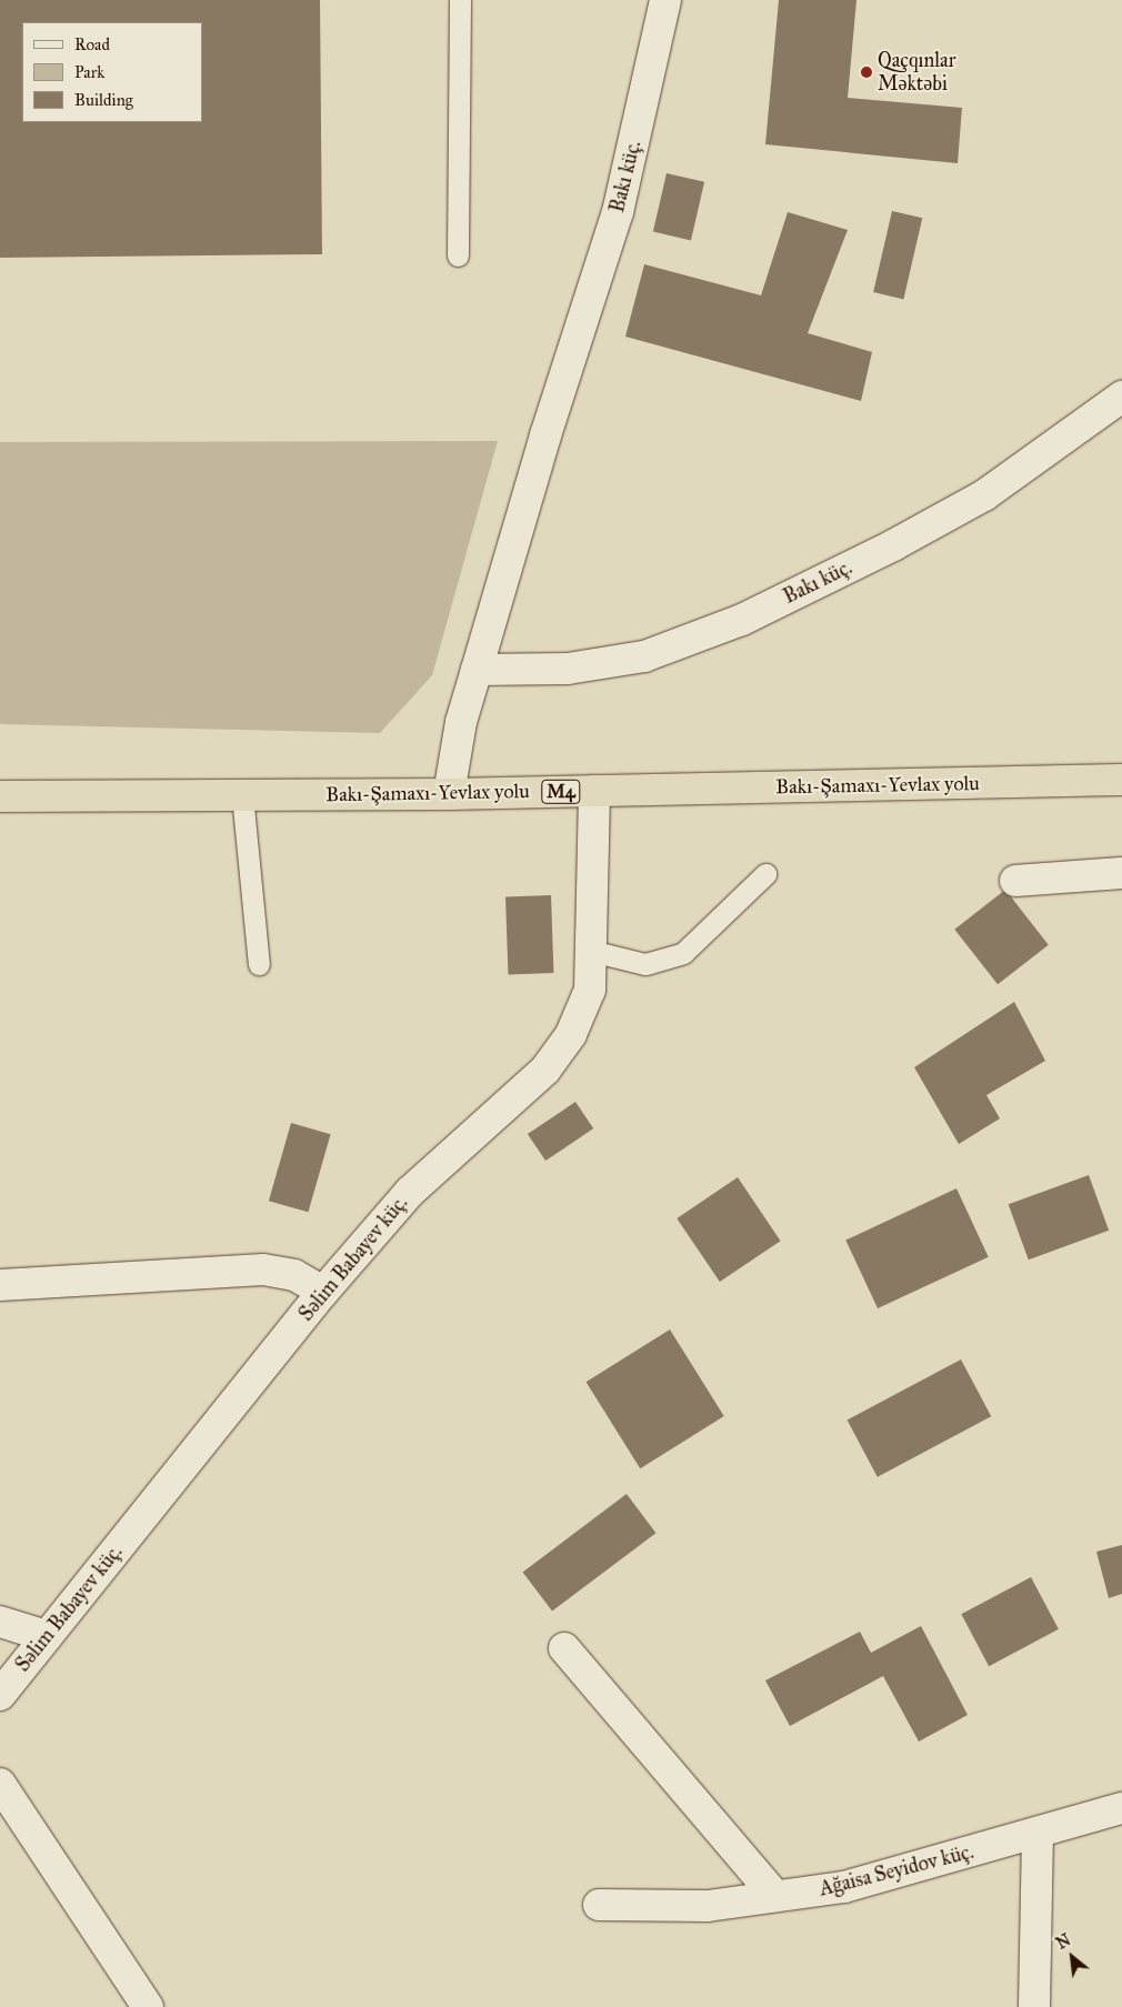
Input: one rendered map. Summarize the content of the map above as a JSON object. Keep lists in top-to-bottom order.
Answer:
{
  "streets": {
    "highway": ["Bakı-Şamaxı-Yevlax yolu", "M4"],
    "street": ["Bakı küç.", "Səlim Babayev küç.", "Ağaisa Seyidov küç."]
  },
  "crossings": [
    ["Bakı küç.", "Bakı-Şamaxı-Yevlax yolu"],
    ["Bakı-Şamaxı-Yevlax yolu", "Səlim Babayev küç."]
  ],
  "places": ["Qaçqınlar Məktəbi"],
  "legend": ["Road", "Park", "Building"],
  "north": "top left"
}
